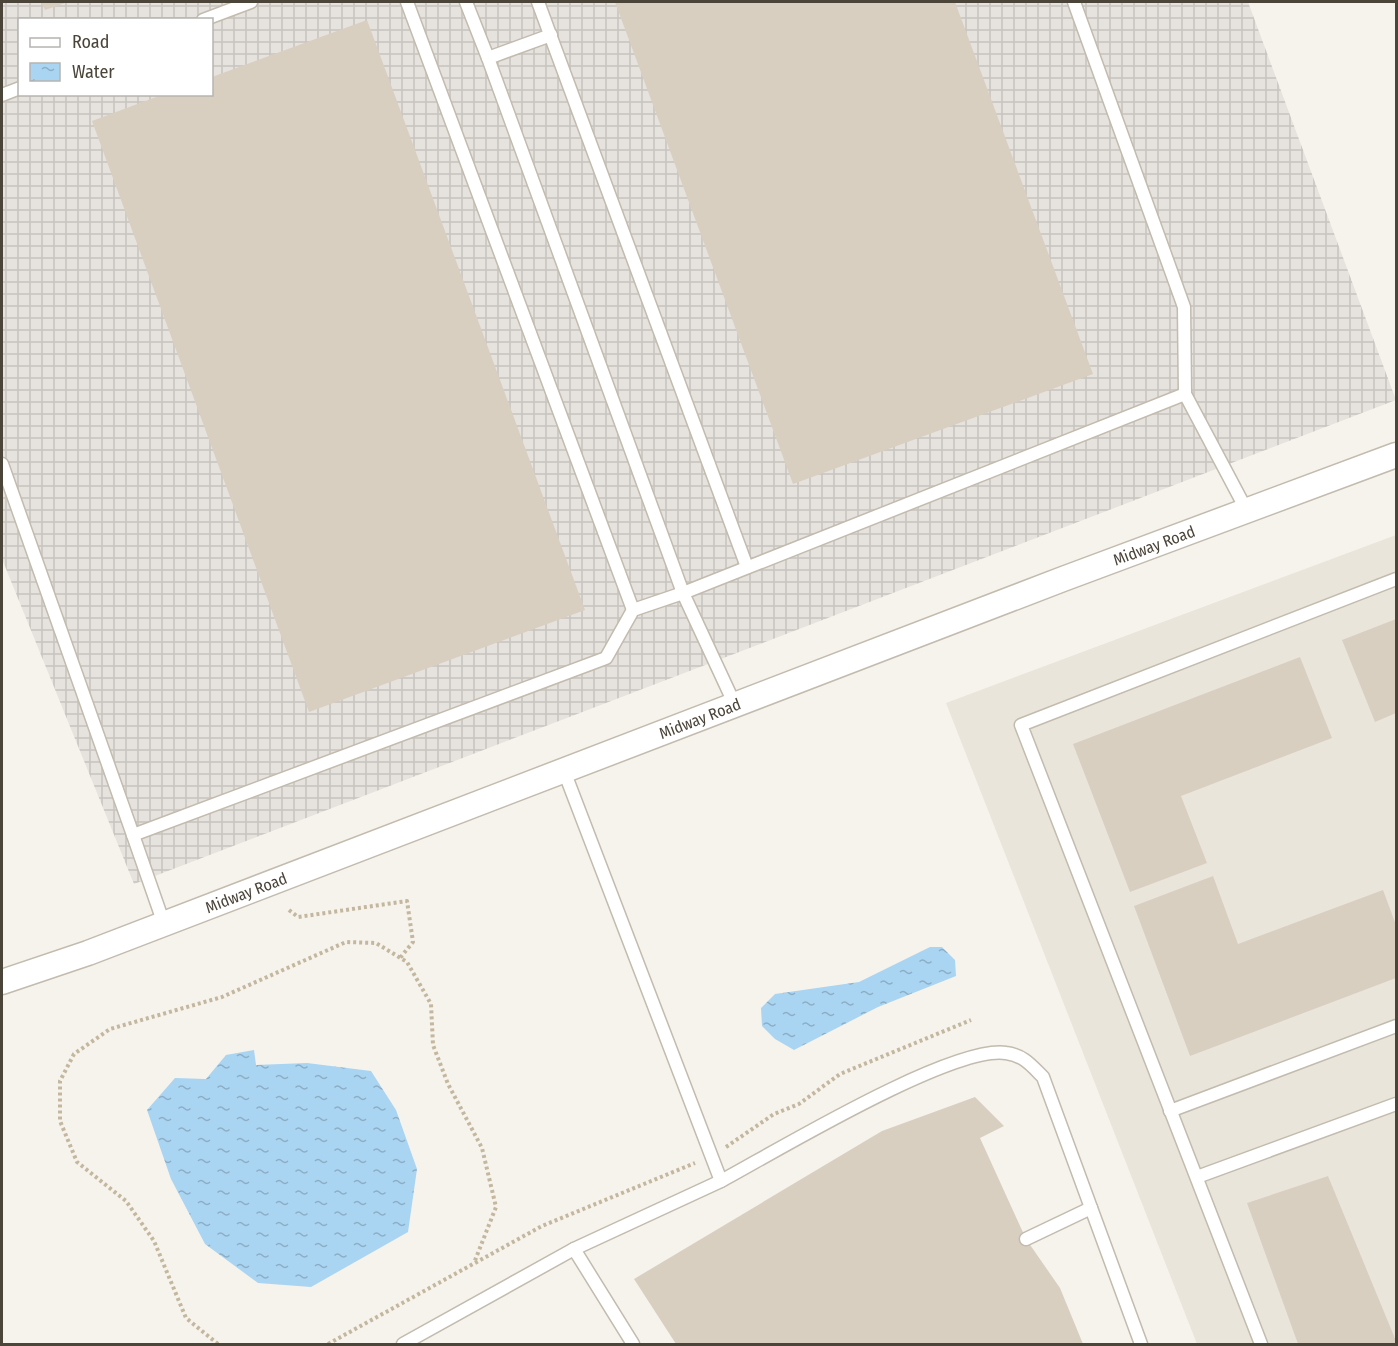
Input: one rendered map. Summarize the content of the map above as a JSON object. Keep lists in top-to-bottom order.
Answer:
{
  "streets": {
    "street": ["Midway Road"]
  },
  "legend": ["Road", "Water"]
}
